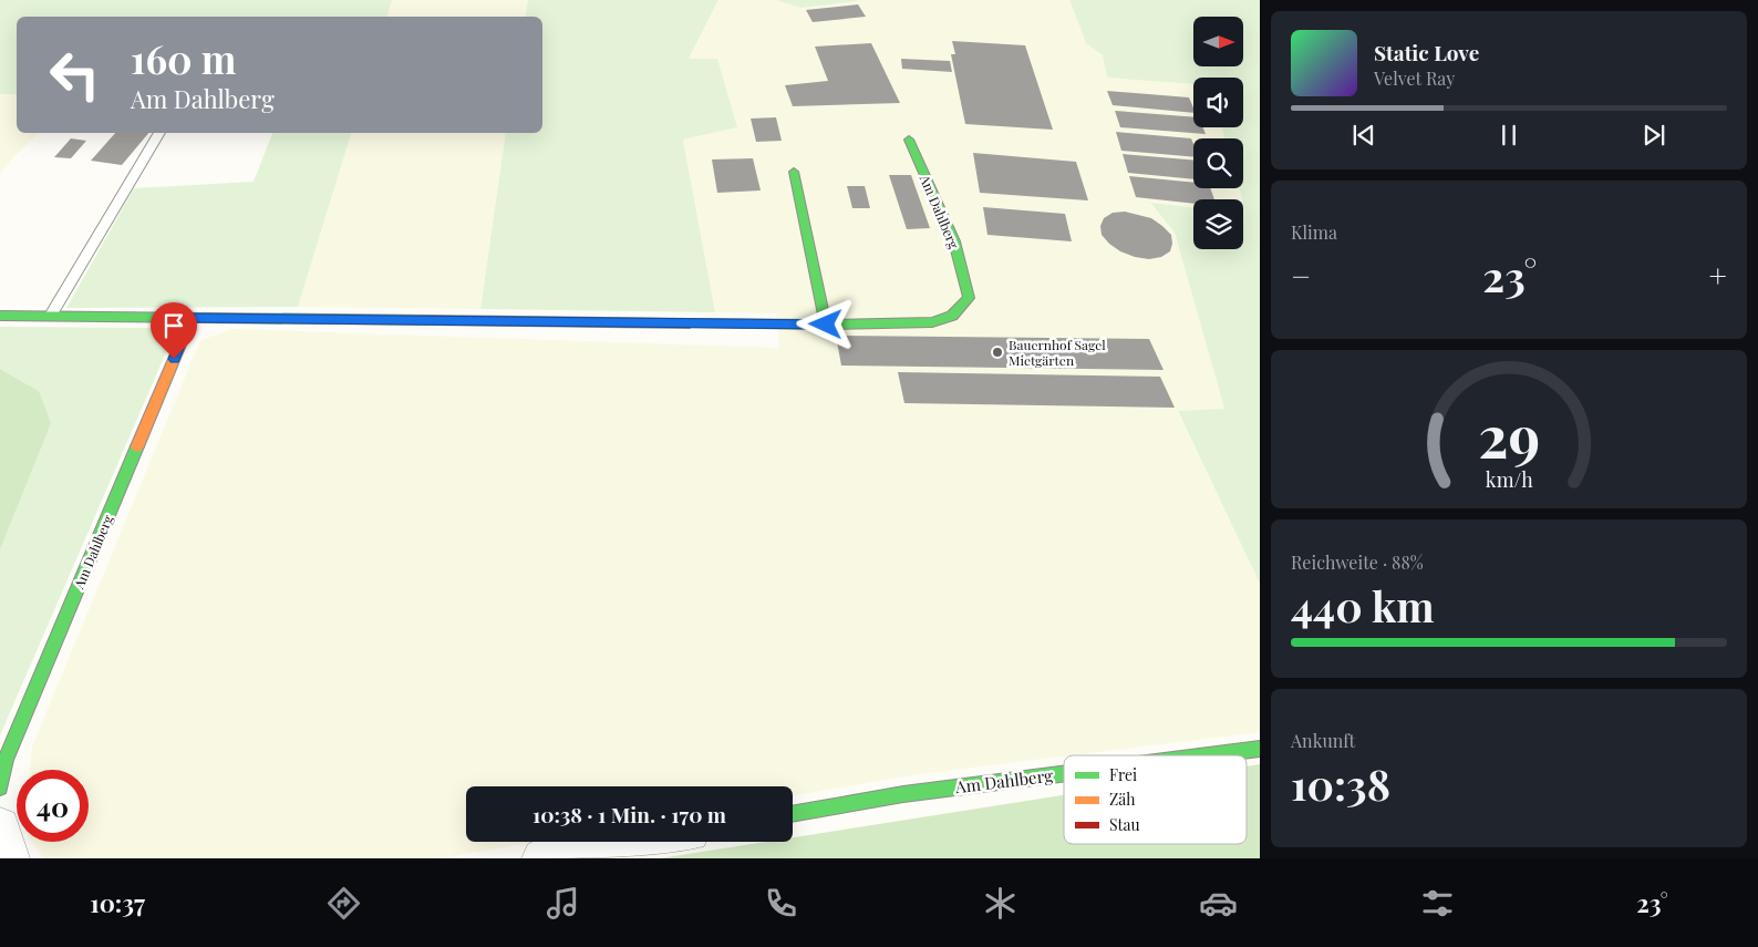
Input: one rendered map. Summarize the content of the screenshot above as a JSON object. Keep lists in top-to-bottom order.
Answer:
{
  "streets": {
    "street": ["Am Dahlberg"]
  },
  "places": ["Bauernhof Sagel Mietgärten"],
  "legend": ["Frei", "Zäh", "Stau"],
  "north": "right",
  "page": {
    "turn": ["160 m", "Am Dahlberg"],
    "song": ["Static Love", "Velvet Ray"],
    "tile": [
      "Klima",
      ["Reichweite · 88%", "440 km"],
      ["Ankunft", "10:38"]
    ],
    "heat": ["−", "23°", "+"],
    "limit": "40",
    "trip": "10:38 · 1 Min. · 170 m",
    "tabs": ["10:37", "23°"],
    "gauge": ["29", "km/h"]
  }
}
